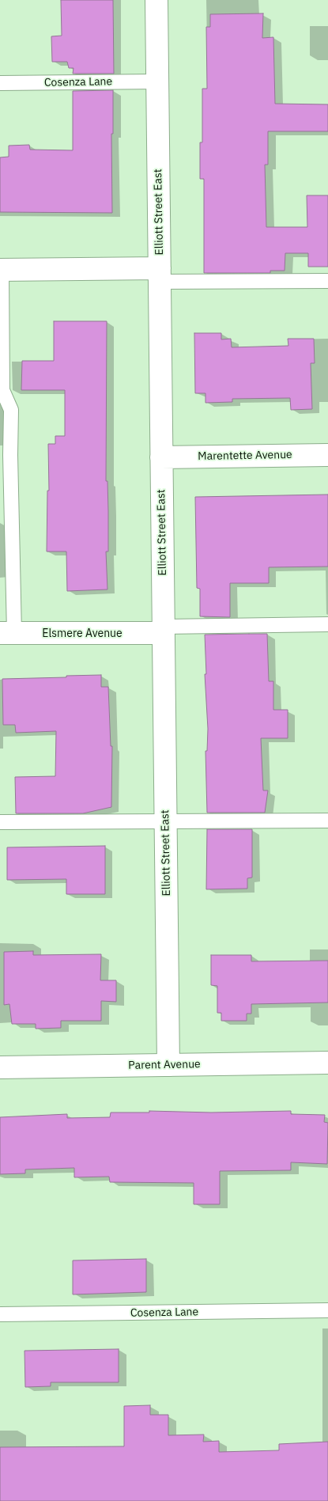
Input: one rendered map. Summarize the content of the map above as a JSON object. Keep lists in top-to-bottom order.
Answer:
{
  "streets": {
    "street": [
      "Elliott Street East",
      "Marentette Avenue",
      "Elsmere Avenue",
      "Parent Avenue"
    ],
    "lane": ["Cosenza Lane"]
  },
  "crossings": [
    ["Cosenza Lane", "Elliott Street East"],
    ["Elliott Street East", "Marentette Avenue"],
    ["Elliott Street East", "Elsmere Avenue"],
    ["Elliott Street East", "Parent Avenue"]
  ]
}
